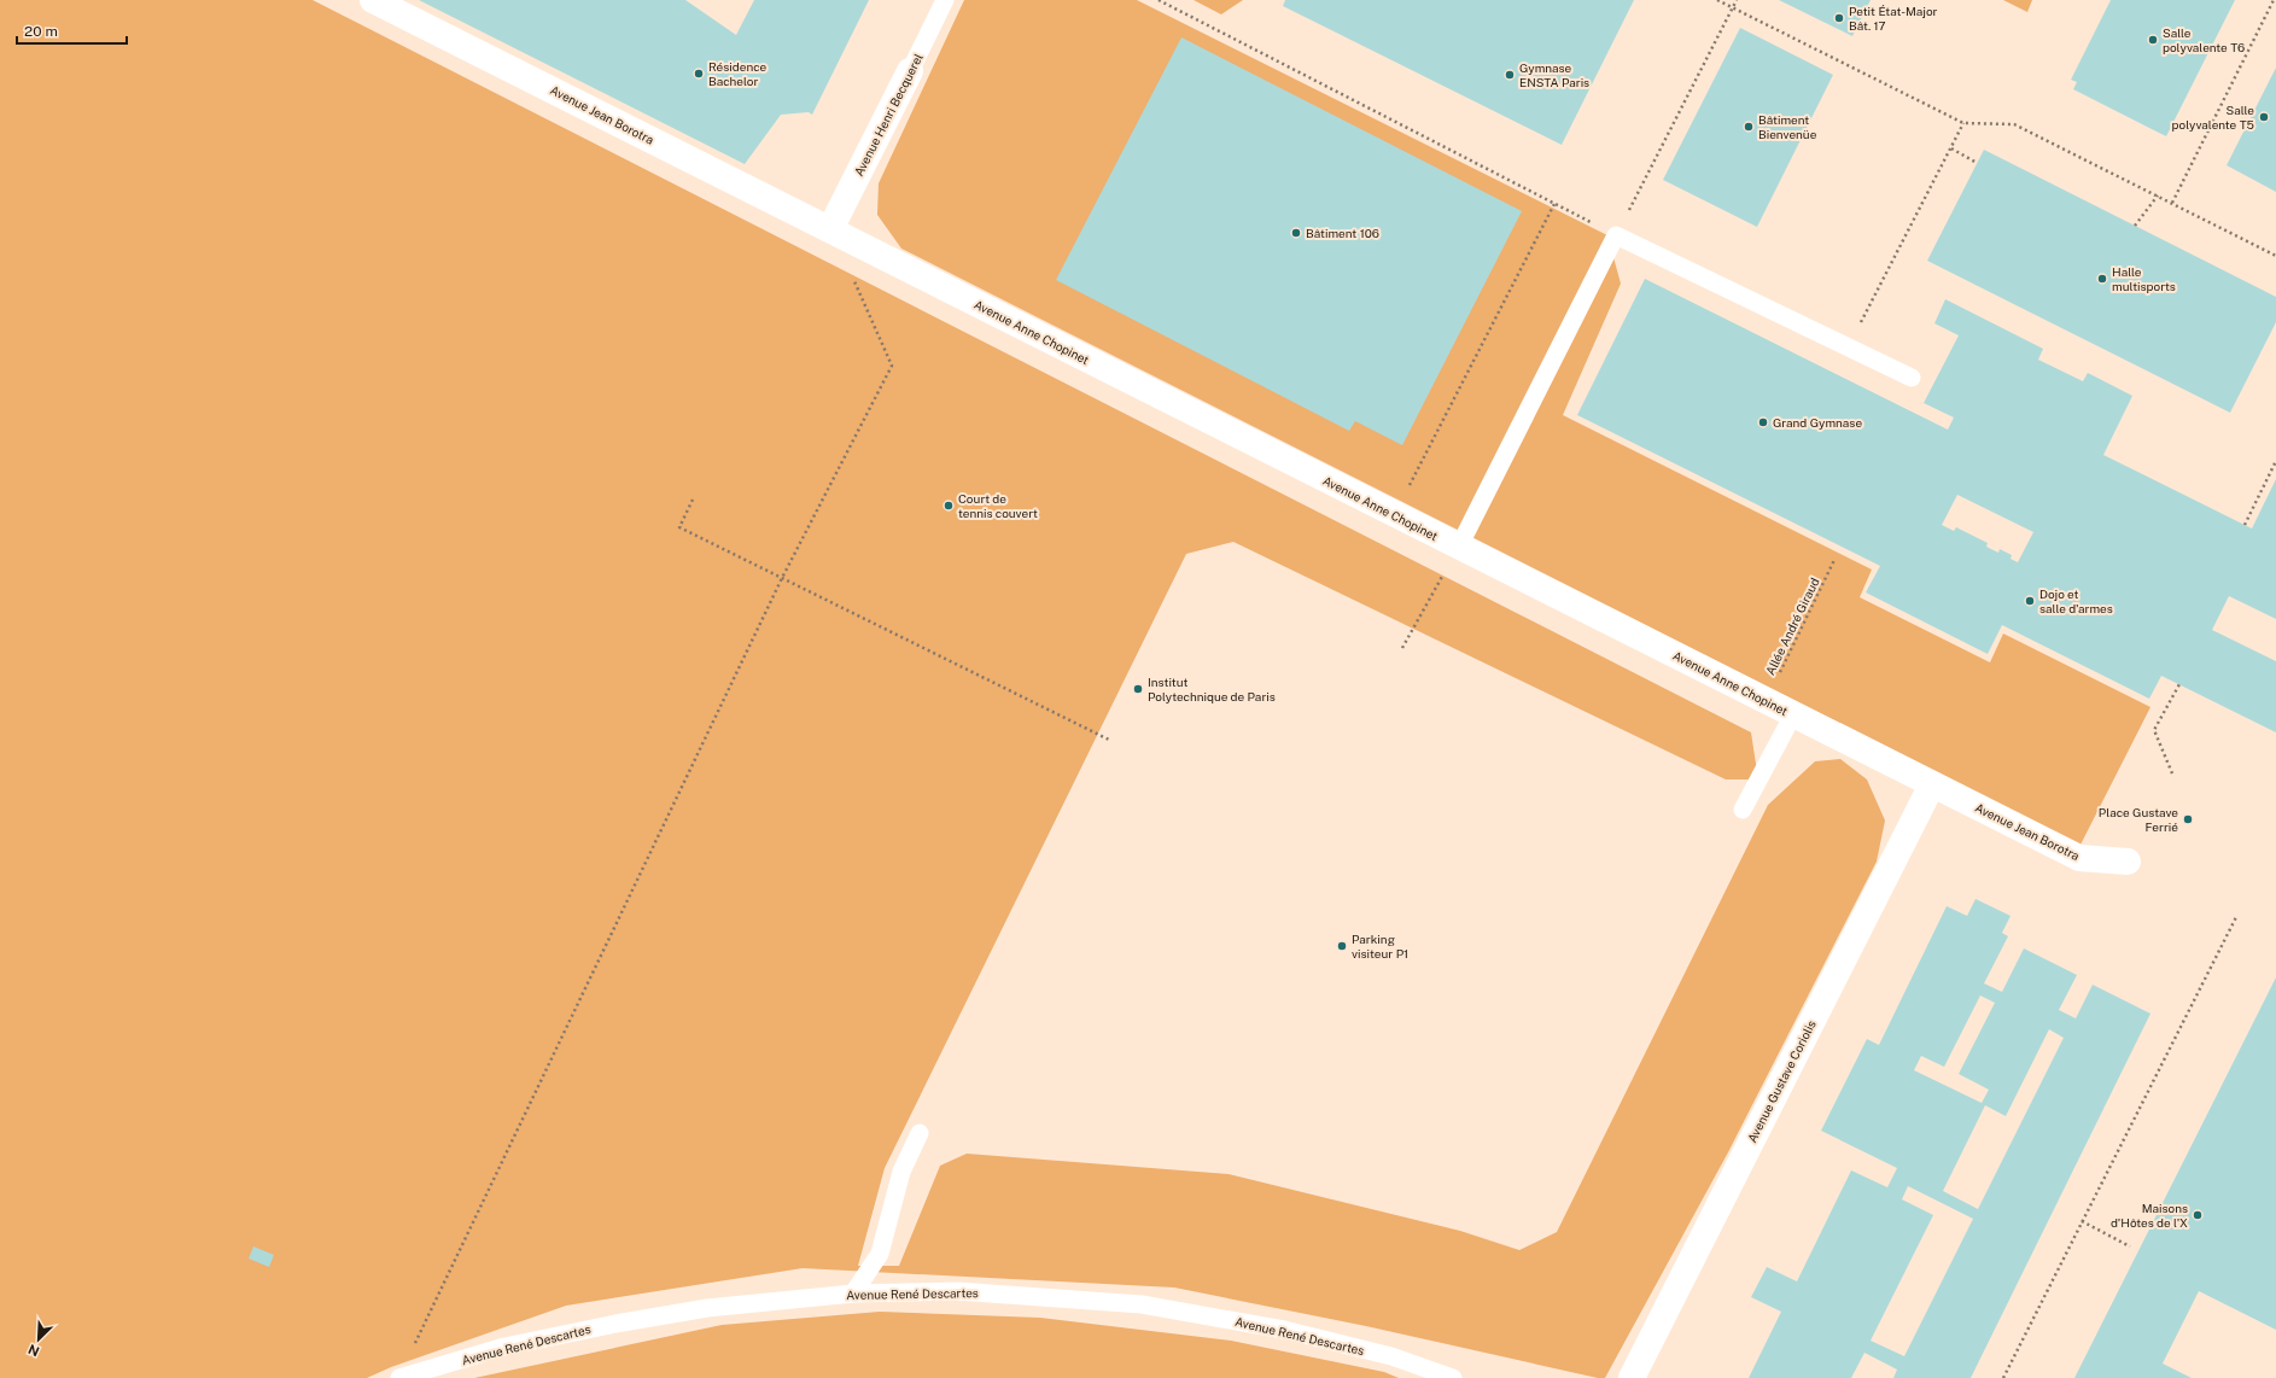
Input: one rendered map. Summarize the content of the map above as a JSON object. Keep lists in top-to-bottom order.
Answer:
{
  "streets": {
    "street": [
      "Avenue Jean Borotra",
      "Avenue Henri Becquerel",
      "Avenue Anne Chopinet",
      "Avenue Gustave Coriolis"
    ],
    "lane": ["Avenue René Descartes"],
    "path": ["Allée André Giraud"]
  },
  "crossings": [
    ["Avenue Jean Borotra", "Avenue Henri Becquerel"],
    ["Avenue Jean Borotra", "Avenue Anne Chopinet"],
    ["Avenue Jean Borotra", "Avenue Gustave Coriolis"],
    ["Avenue Henri Becquerel", "Avenue Anne Chopinet"],
    ["Avenue Anne Chopinet", "Allée André Giraud"],
    ["Avenue Anne Chopinet", "Avenue Gustave Coriolis"]
  ],
  "places": [
    "Petit État-Major Bât. 17",
    "Salle polyvalente T6",
    "Résidence Bachelor",
    "Gymnase ENSTA Paris",
    "Salle polyvalente T5",
    "Bâtiment Bienvenüe",
    "Bâtiment 106",
    "Halle multisports",
    "Grand Gymnase",
    "Court de tennis couvert",
    "Dojo et salle d'armes",
    "Institut Polytechnique de Paris",
    "Place Gustave Ferrié",
    "Parking visiteur P1",
    "Maisons d'Hôtes de l'X"
  ],
  "scale_bar": "20 m",
  "north": "bottom left"
}
